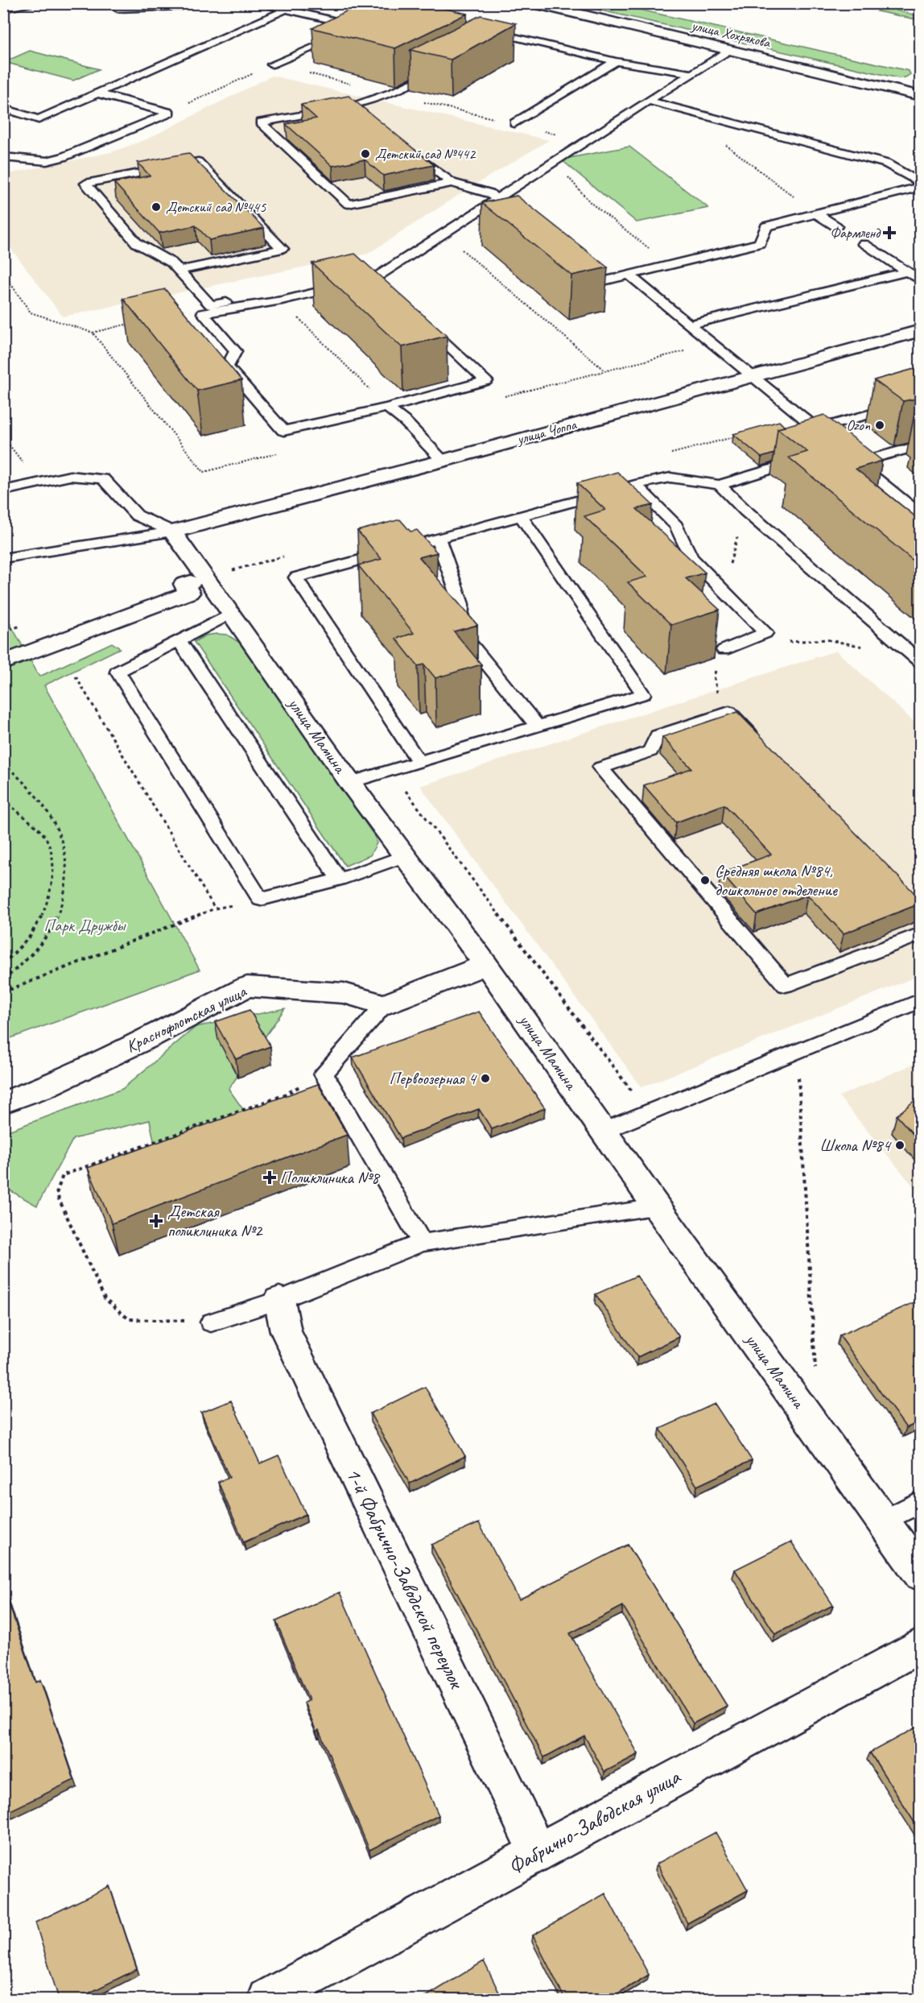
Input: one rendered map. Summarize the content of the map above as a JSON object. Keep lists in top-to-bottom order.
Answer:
{
  "streets": {
    "street": [
      "улица Хохрякова",
      "улица Чоппа",
      "улица Мамина",
      "Краснофлотская улица",
      "1-й Фабрично-Заводской переулок",
      "Фабрично-Заводская улица"
    ]
  },
  "crossings": [
    ["улица Чоппа", "улица Мамина"],
    ["1-й Фабрично-Заводской переулок", "Фабрично-Заводская улица"]
  ],
  "parks": ["Парк Дружбы"],
  "places": {
    "other": [
      "Детский сад №442",
      "Детский сад №445",
      "Ozon",
      "Средняя школа №84, дошкольное отделение",
      "Первоозерная 4",
      "Школа №84"
    ],
    "health": ["Фармленд", "Поликлиника №8", "Детская поликлиника №2"]
  }
}
